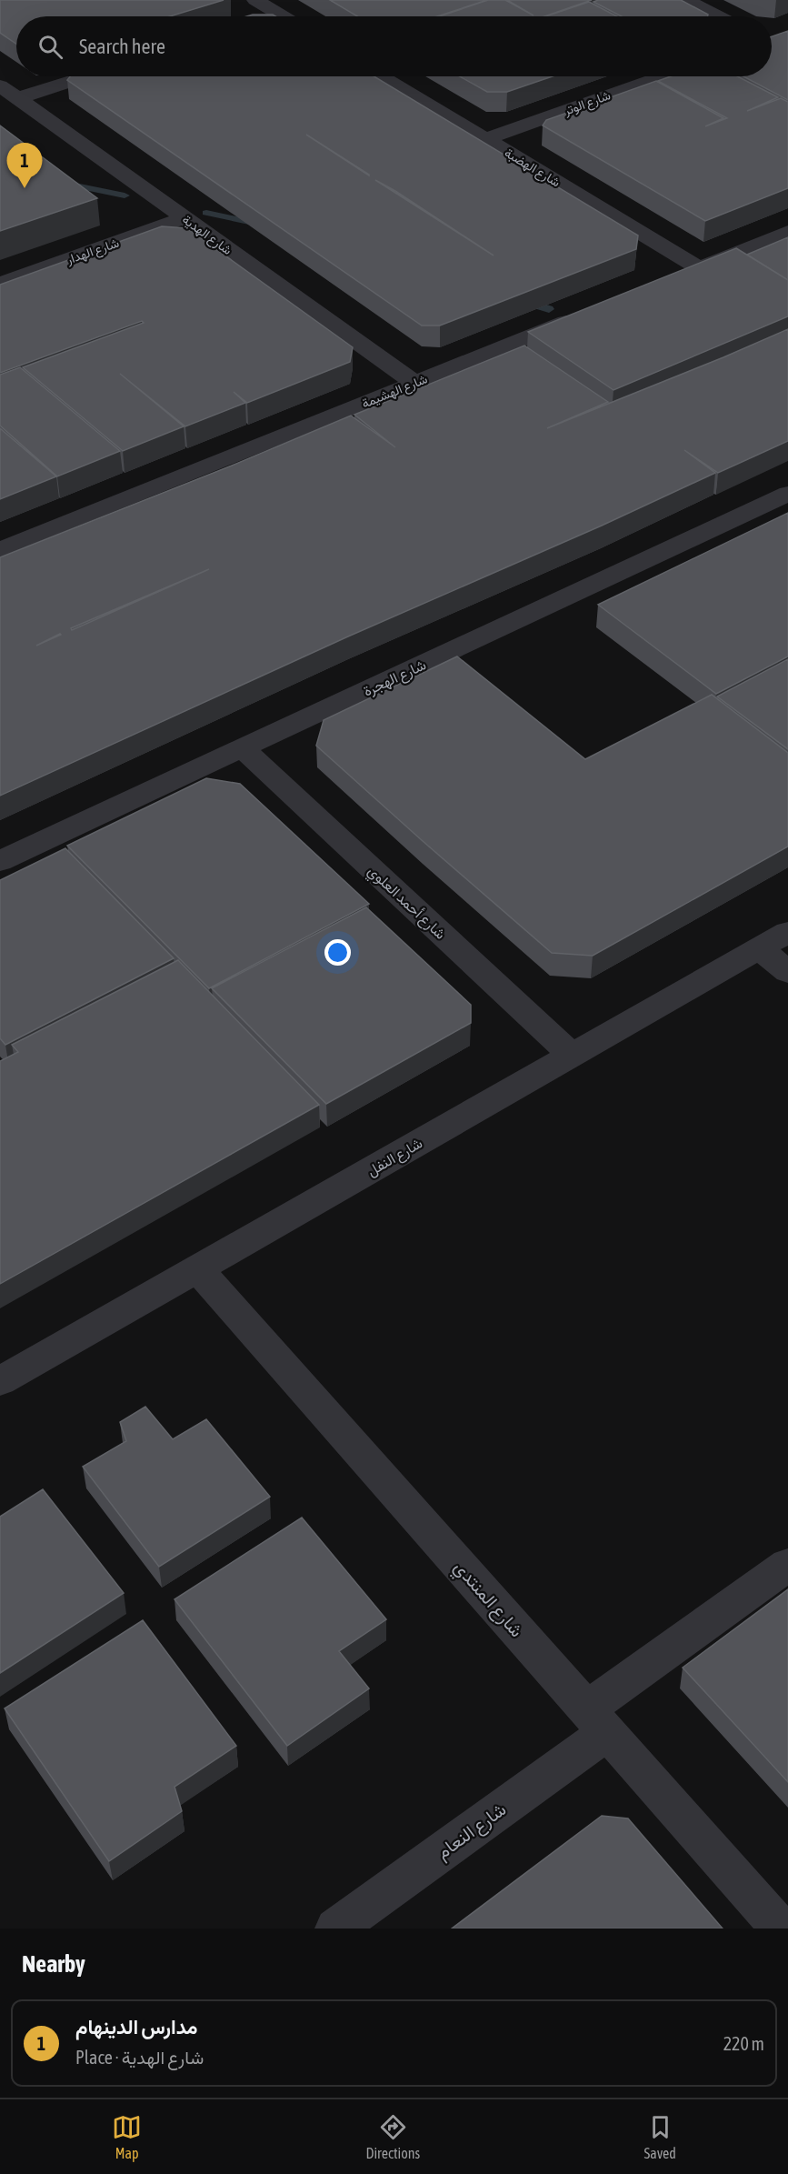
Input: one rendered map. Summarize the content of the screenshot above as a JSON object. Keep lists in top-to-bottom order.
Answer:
{
  "streets": {
    "street": [
      "شارع الوتر",
      "شارع الهضبة",
      "شارع الهدية",
      "شارع الهدار",
      "شارع الهشيمة",
      "شارع الهجرة",
      "شارع أحمد العلوي",
      "شارع النفل",
      "شارع المنتدي",
      "شارع النعام"
    ]
  },
  "crossings": [
    ["شارع الوتر", "شارع الهضبة"],
    ["شارع الهدية", "شارع الهدار"],
    ["شارع الهدية", "شارع الهشيمة"],
    ["شارع الهجرة", "شارع أحمد العلوي"],
    ["شارع أحمد العلوي", "شارع النفل"],
    ["شارع النفل", "شارع المنتدي"],
    ["شارع المنتدي", "شارع النعام"]
  ],
  "page": {
    "search": "Search here",
    "pins": "1",
    "heading": "Nearby",
    "list": [
      {
        "mark": "1",
        "name": "مدارس الدينهام",
        "note": "Place · شارع الهدية",
        "value": "220 m"
      }
    ],
    "nav": ["Map", "Directions", "Saved"]
  }
}
